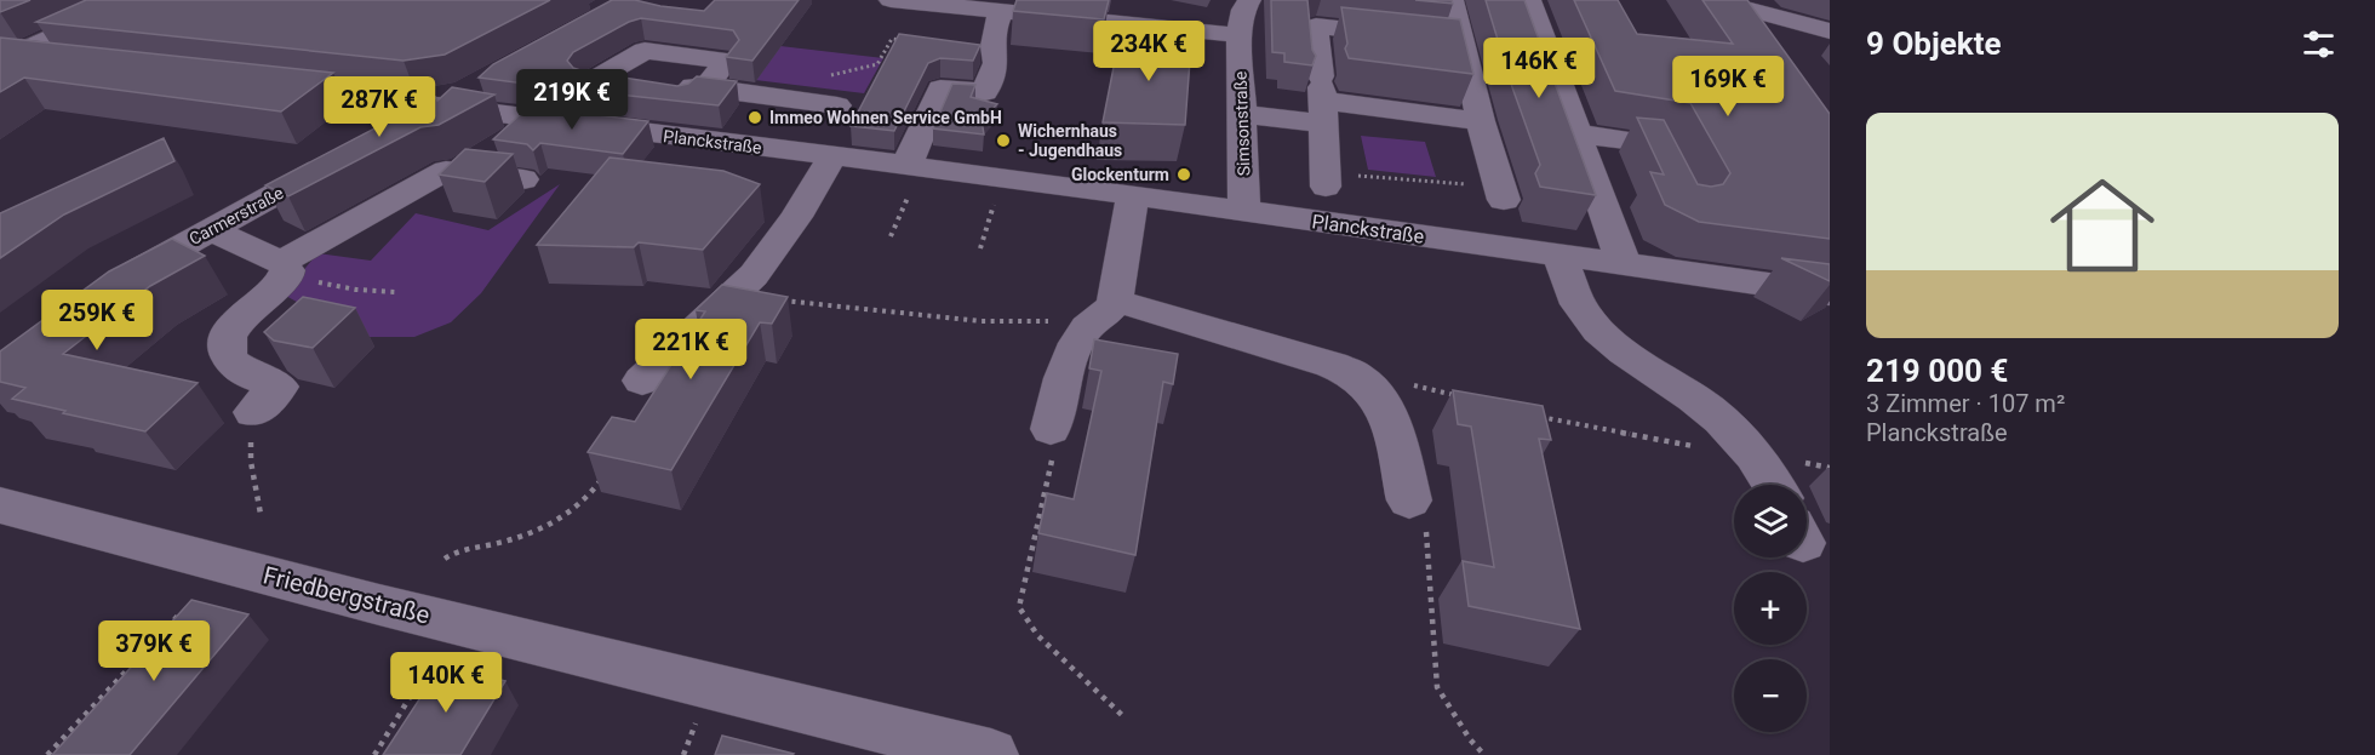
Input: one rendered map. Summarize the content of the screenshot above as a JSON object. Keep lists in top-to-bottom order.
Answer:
{
  "streets": {
    "street": [
      "Simsonstraße",
      "Planckstraße",
      "Carmerstraße",
      "Friedbergstraße"
    ]
  },
  "crossings": [
    ["Simsonstraße", "Planckstraße"]
  ],
  "places": ["Immeo Wohnen Service GmbH", "Wichernhaus - Jugendhaus", "Glockenturm"],
  "page": {
    "heading": "9 Objekte",
    "price": [
      "234K €",
      "146K €",
      "169K €",
      "219K €",
      "287K €",
      "259K €",
      "221K €",
      "379K €",
      "140K €"
    ],
    "list": [
      {
        "name": "219 000 €",
        "note": "3 Zimmer · 107 m² · Planckstraße"
      }
    ],
    "map_buttons": ["+", "−"]
  }
}
